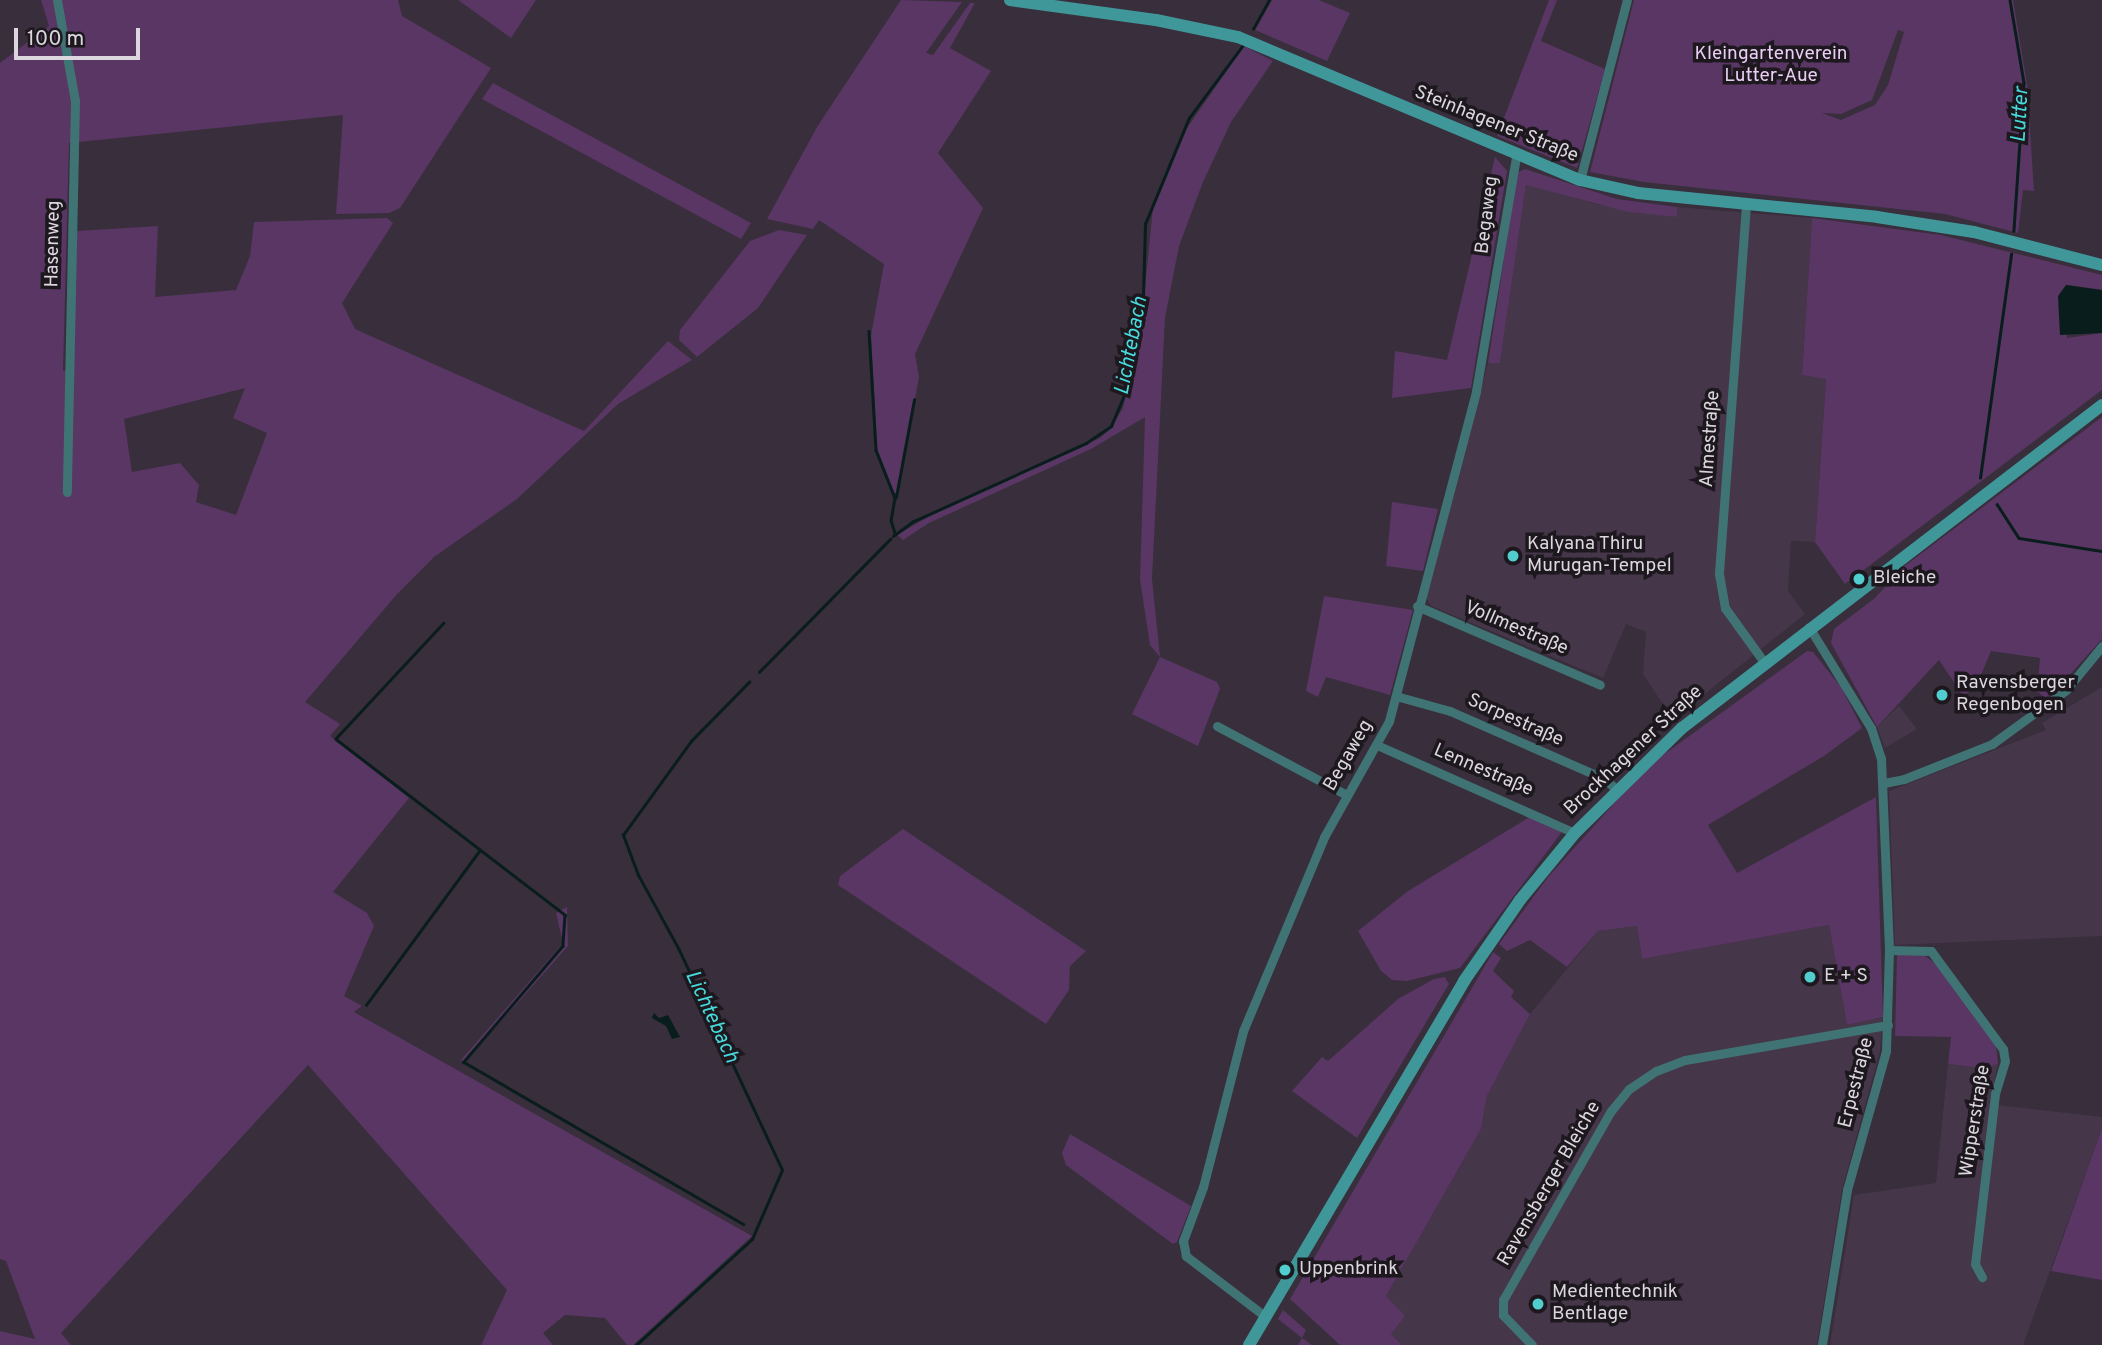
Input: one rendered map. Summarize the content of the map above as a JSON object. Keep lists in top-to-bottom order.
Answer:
{
  "streets": {
    "main road": ["Steinhagener Straße", "Brockhagener Straße"],
    "street": [
      "Begaweg",
      "Hasenweg",
      "Almestraße",
      "Vollmestraße",
      "Sorpestraße",
      "Lennestraße",
      "Erpestraße",
      "Wipperstraße",
      "Ravensberger Bleiche"
    ]
  },
  "crossings": [
    ["Steinhagener Straße", "Begaweg"],
    ["Steinhagener Straße", "Almestraße"],
    ["Begaweg", "Vollmestraße"],
    ["Begaweg", "Sorpestraße"],
    ["Begaweg", "Brockhagener Straße"],
    ["Begaweg", "Lennestraße"],
    ["Almestraße", "Brockhagener Straße"],
    ["Sorpestraße", "Brockhagener Straße"],
    ["Brockhagener Straße", "Lennestraße"],
    ["Brockhagener Straße", "Erpestraße"],
    ["Erpestraße", "Wipperstraße"],
    ["Erpestraße", "Ravensberger Bleiche"]
  ],
  "water": ["Lutter", "Lichtebach"],
  "parks": ["Kleingartenverein Lutter-Aue"],
  "places": [
    "Kalyana Thiru Murugan-Tempel",
    "Bleiche",
    "Ravensberger Regenbogen",
    "E + S",
    "Uppenbrink",
    "Medientechnik Bentlage"
  ],
  "scale_bar": "100 m"
}
